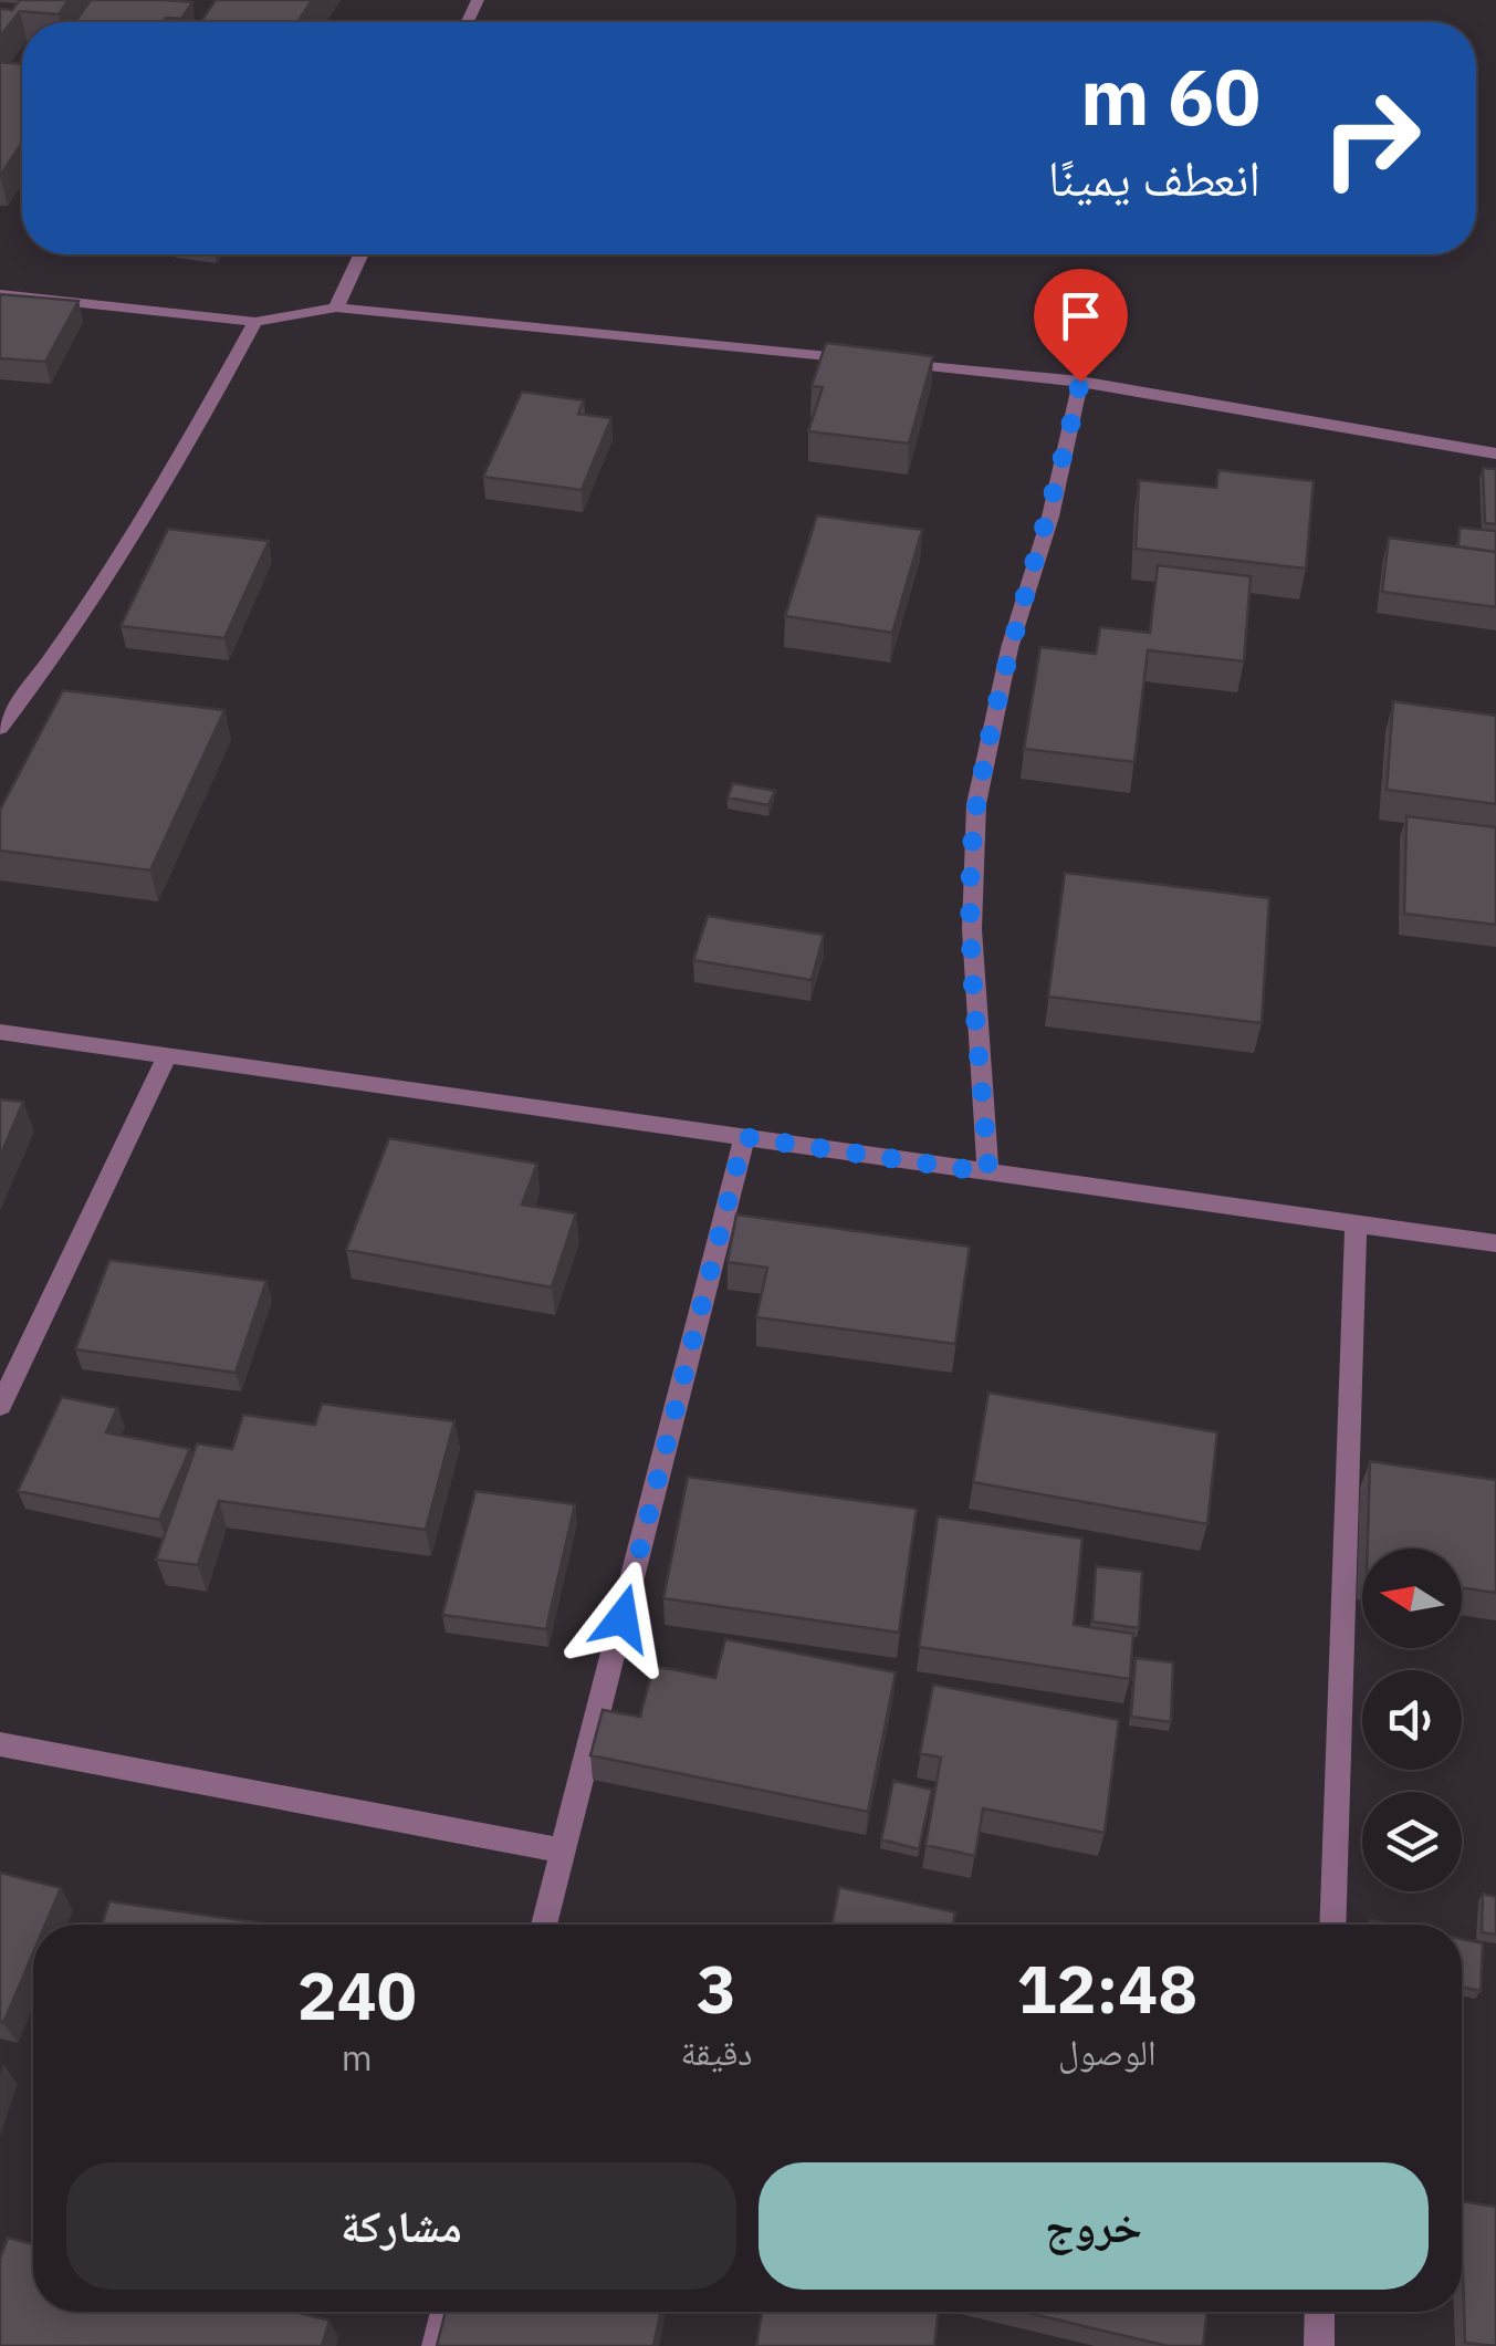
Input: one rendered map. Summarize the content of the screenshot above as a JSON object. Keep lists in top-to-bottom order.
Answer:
{
  "north": "left",
  "page": {
    "turn": ["60 m", "انعطف يمينًا"],
    "eta": [
      "12:48",
      "الوصول",
      "3",
      "دقيقة",
      "240",
      "m"
    ],
    "buttons": ["خروج", "مشاركة"]
  }
}
